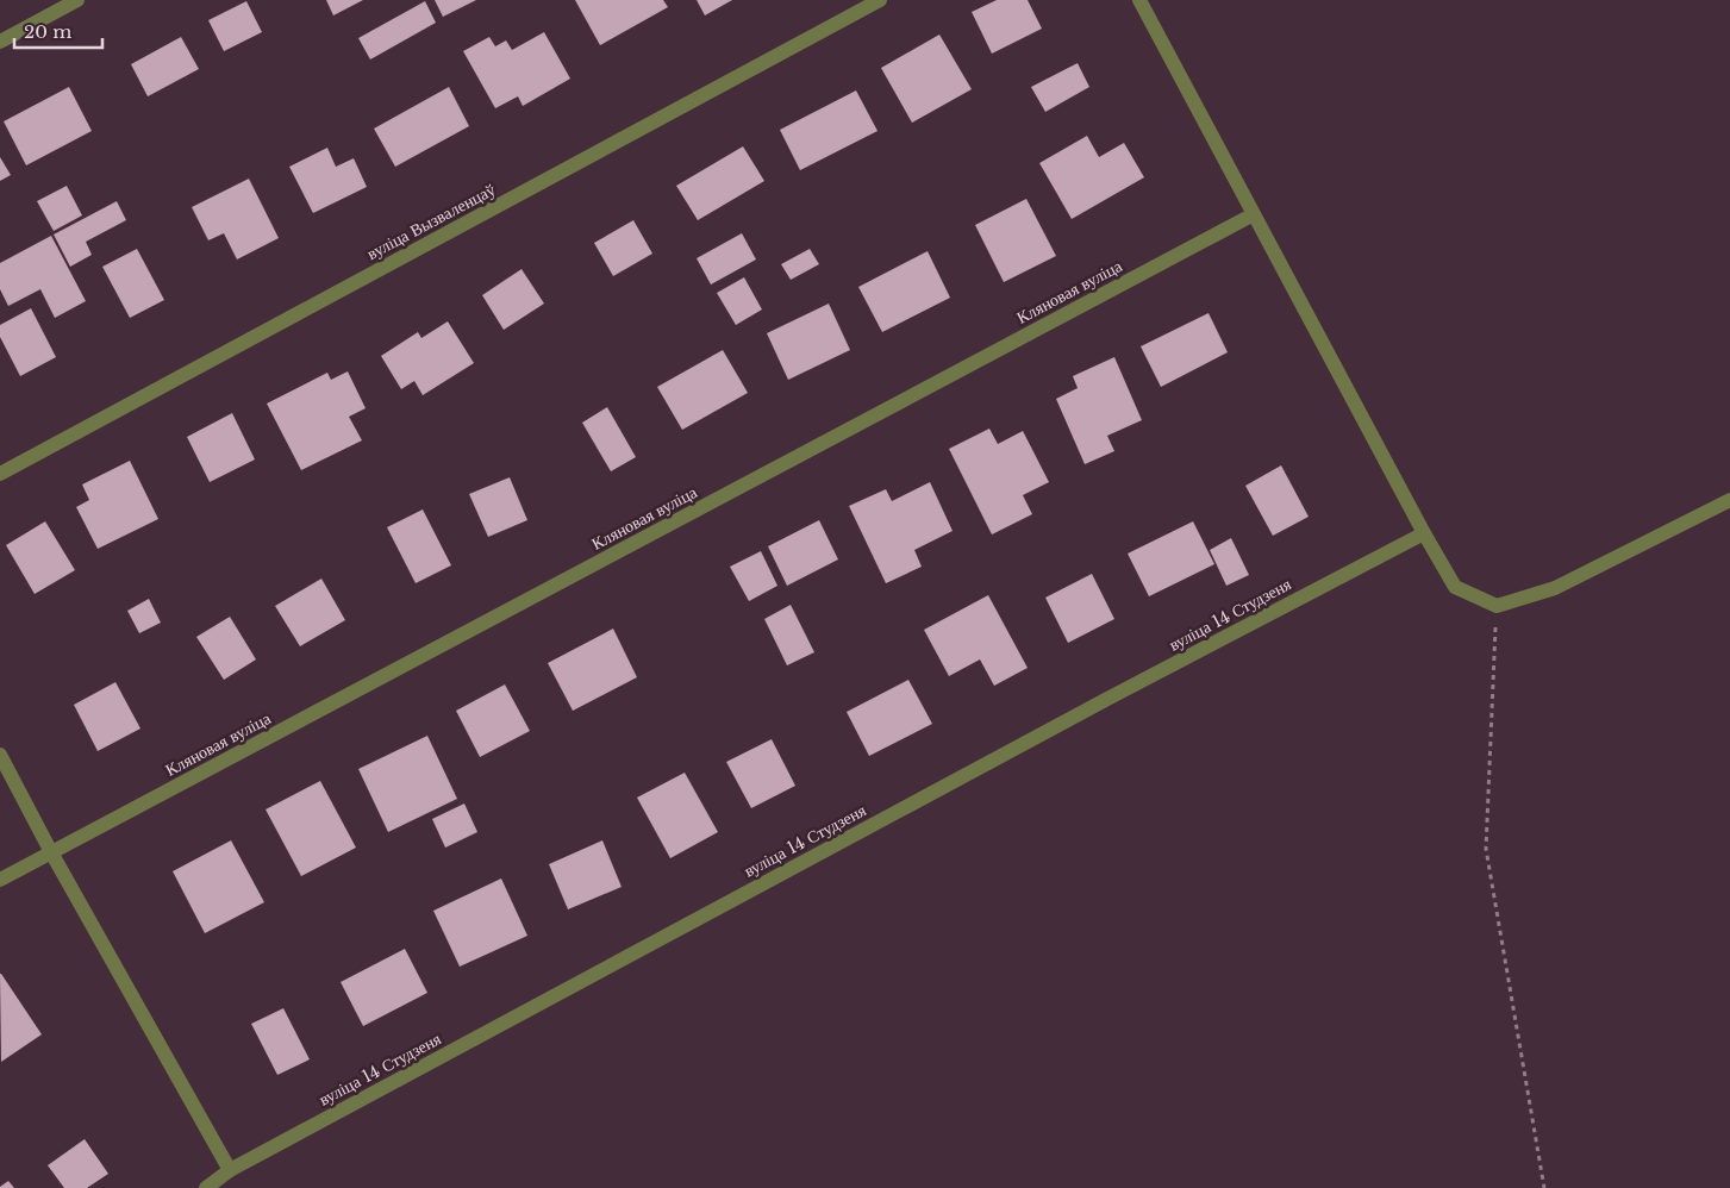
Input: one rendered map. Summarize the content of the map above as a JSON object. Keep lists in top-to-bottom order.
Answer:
{
  "streets": {
    "street": ["вуліца Вызваленцаў", "Кляновая вуліца", "вуліца 14 Студзеня"]
  },
  "scale_bar": "20 m"
}
